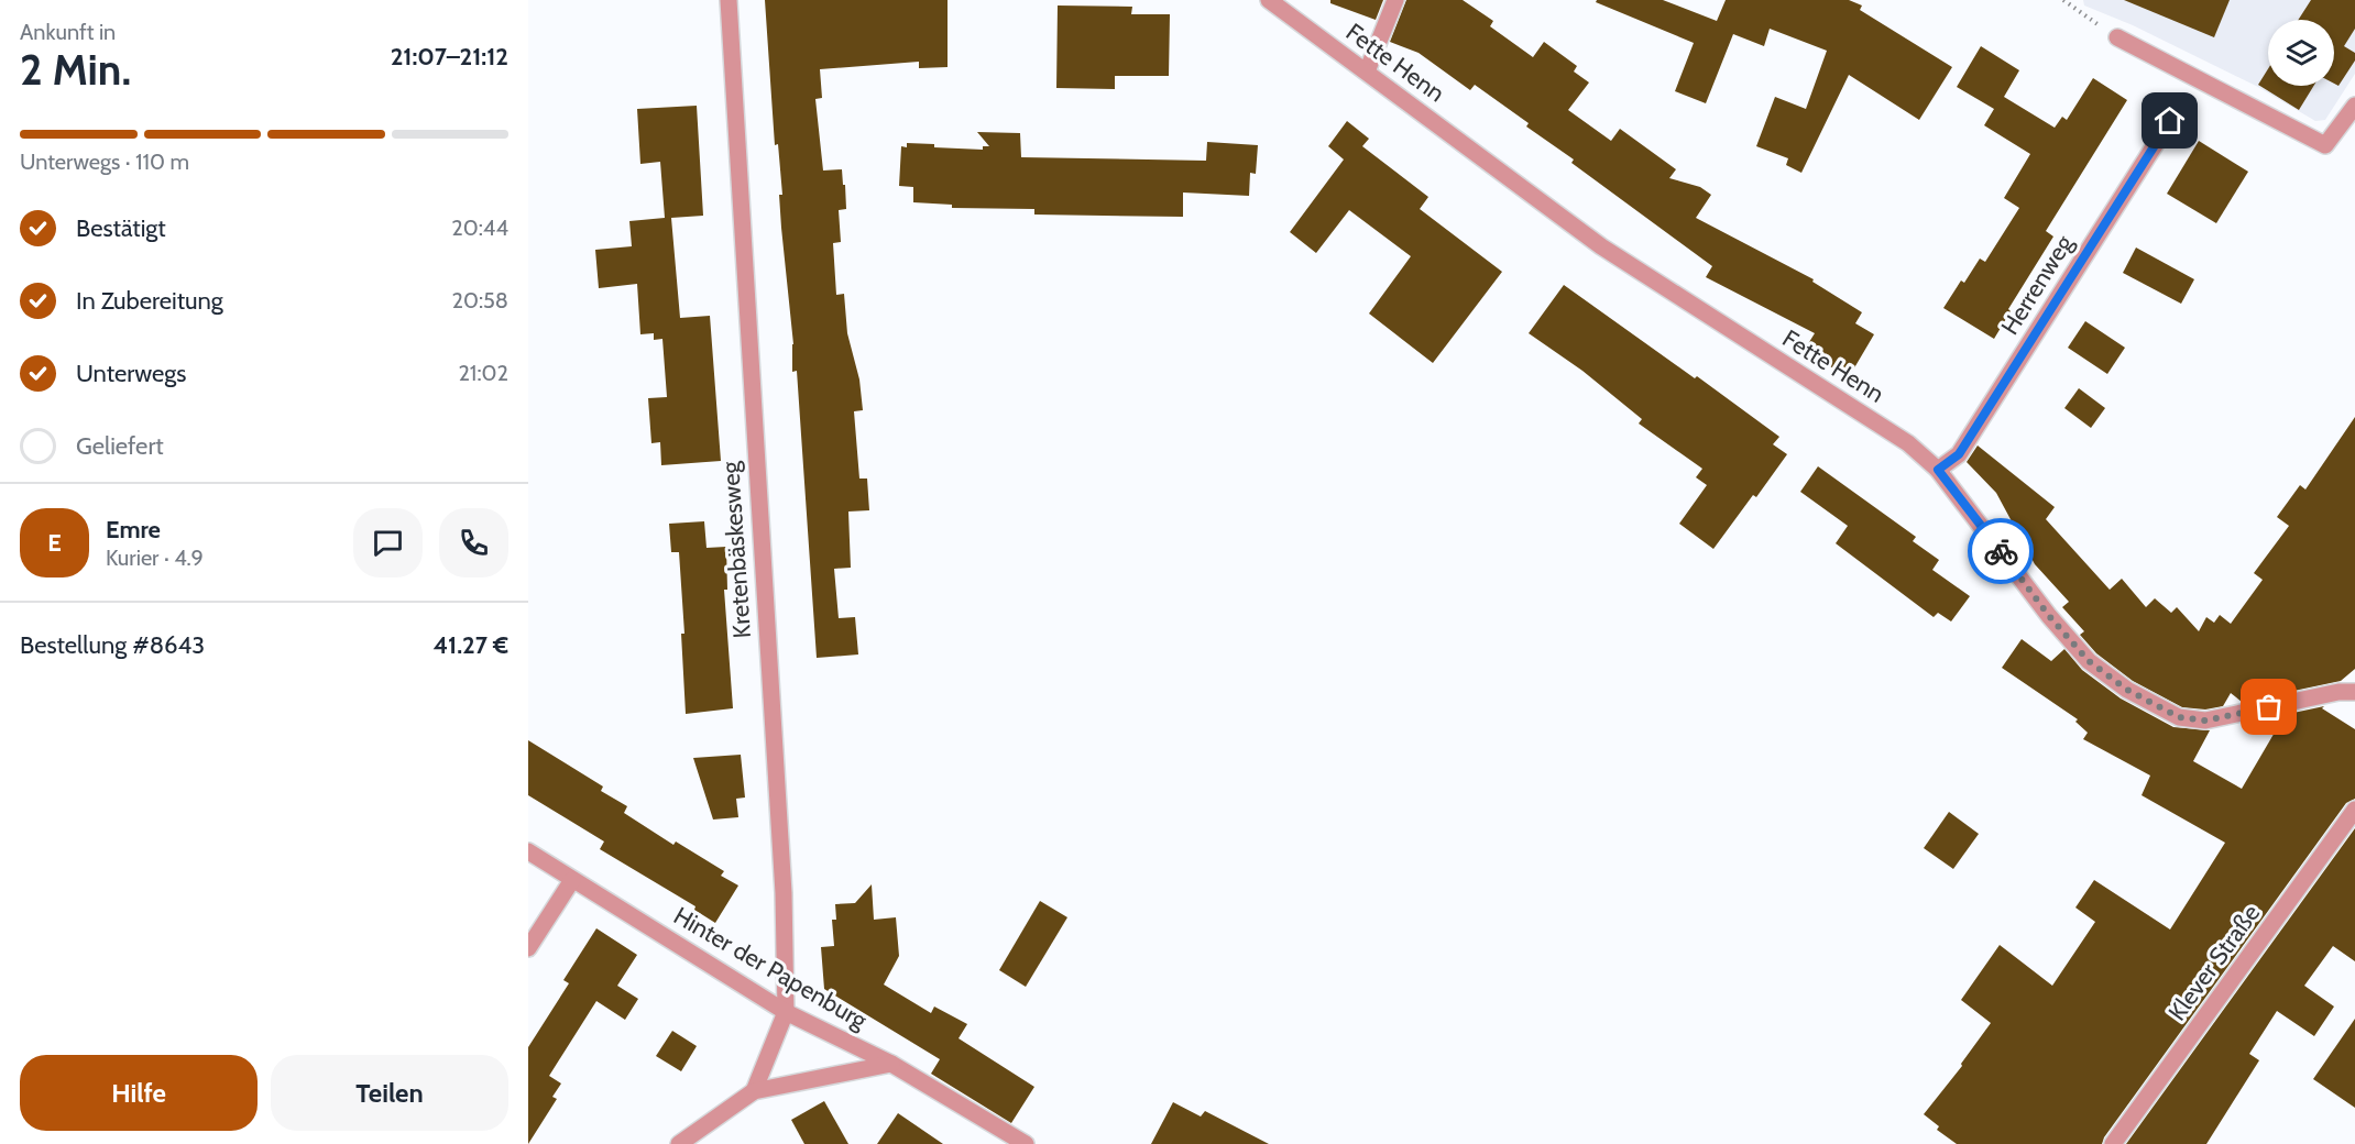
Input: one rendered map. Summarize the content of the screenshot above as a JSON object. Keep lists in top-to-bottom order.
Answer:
{
  "streets": {
    "street": [
      "Fette Henn",
      "Herrenweg",
      "Kretenbäskesweg",
      "Klever Straße",
      "Hinter der Papenburg"
    ]
  },
  "crossings": [
    ["Fette Henn", "Herrenweg"],
    ["Kretenbäskesweg", "Hinter der Papenburg"]
  ],
  "page": {
    "heading": ["2 Min.", "Ankunft in", "21:07–21:12"],
    "panel": [
      "Emre",
      "Kurier · 4.9",
      "Bestellung #8643",
      "41.27 €"
    ],
    "bar": "Unterwegs · 110 m",
    "list": [
      ["Bestätigt", "20:44"],
      ["In Zubereitung", "20:58"],
      ["Unterwegs", "21:02"],
      "Geliefert"
    ],
    "round": "E",
    "buttons": ["Hilfe", "Teilen"]
  }
}
